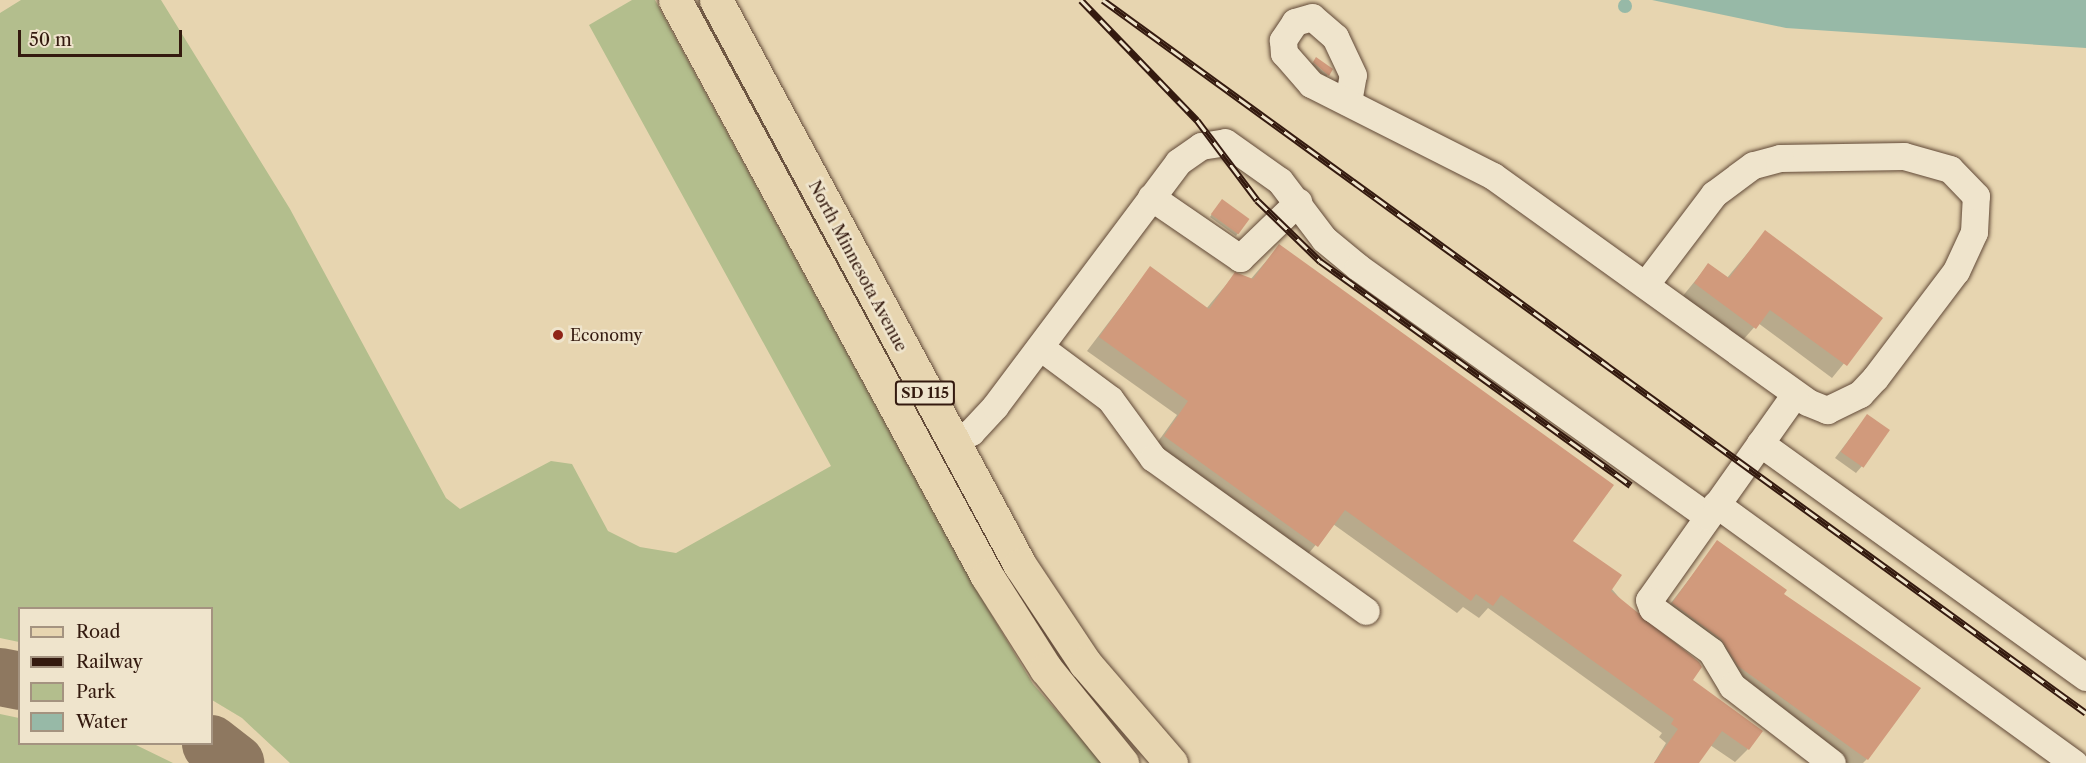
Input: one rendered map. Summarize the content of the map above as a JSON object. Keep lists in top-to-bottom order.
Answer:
{
  "streets": {
    "main road": ["North Minnesota Avenue", "SD 115"]
  },
  "places": ["Economy"],
  "legend": [
    "Road",
    "Railway",
    "Park",
    "Water"
  ],
  "scale_bar": "50 m"
}
